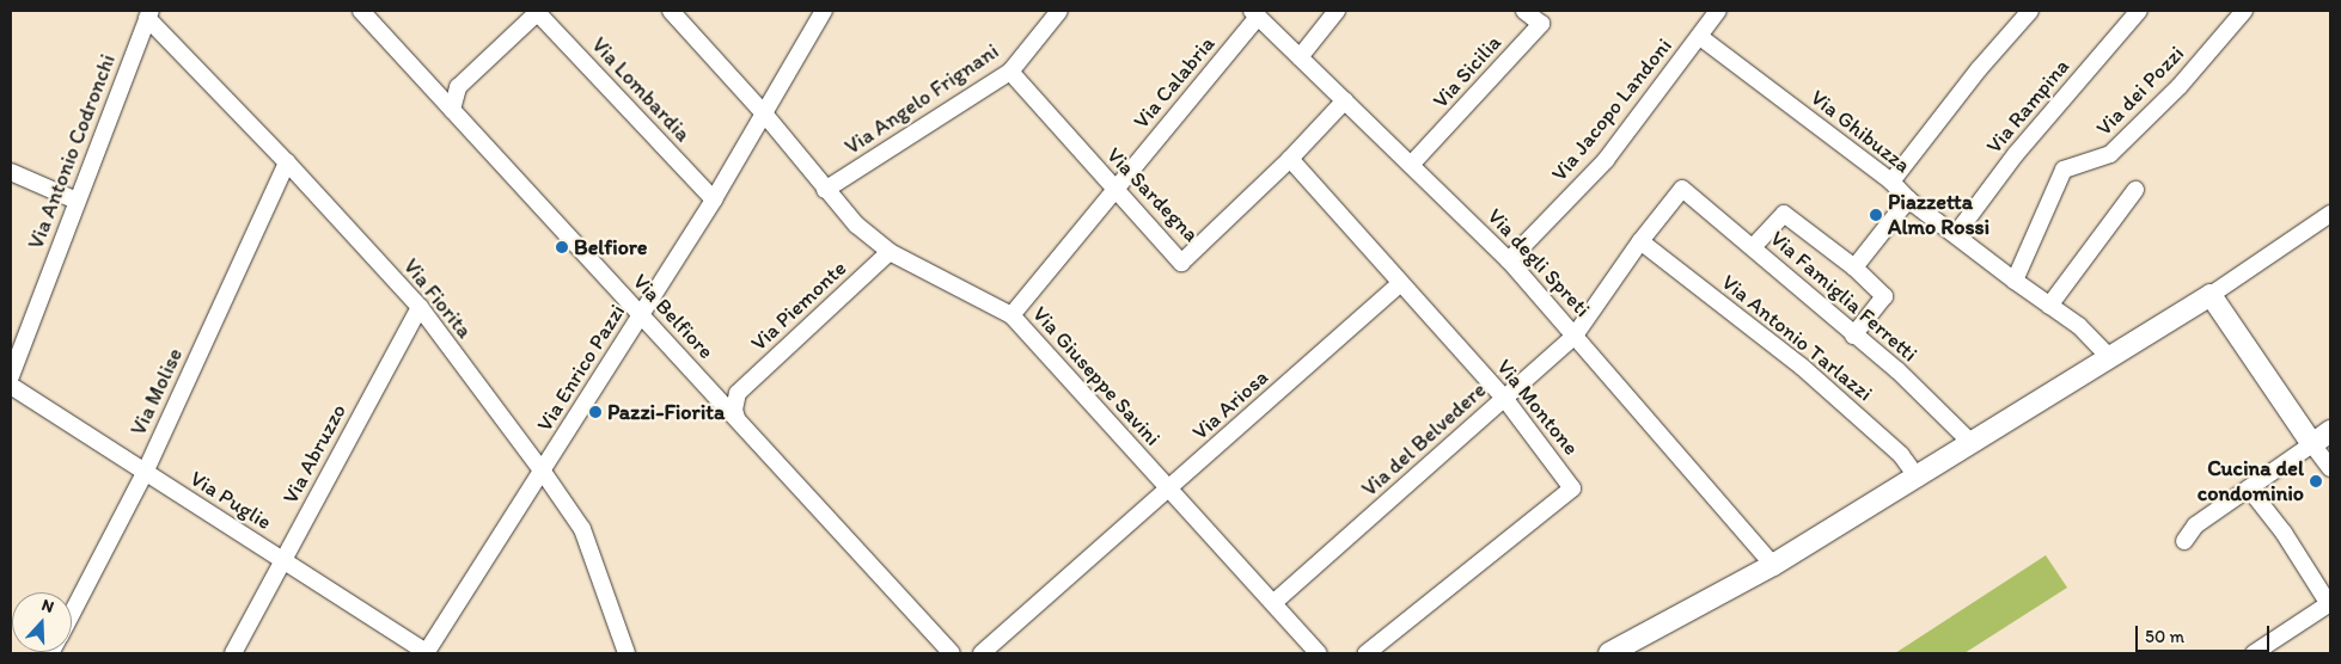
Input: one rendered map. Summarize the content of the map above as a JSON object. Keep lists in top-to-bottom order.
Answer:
{
  "streets": {
    "street": [
      "Via Sicilia",
      "Via Calabria",
      "Via Lombardia",
      "Via dei Pozzi",
      "Via Angelo Frignani",
      "Via Rampina",
      "Via Jacopo Landoni",
      "Via Ghibuzza",
      "Via Antonio Codronchi",
      "Via Sardegna",
      "Via degli Spreti",
      "Via Famiglia Ferretti",
      "Via Fiorita",
      "Via Piemonte",
      "Via Belfiore",
      "Via Antonio Tarlazzi",
      "Via Enrico Pazzi",
      "Via Giuseppe Savini",
      "Via Molise",
      "Via Ariosa",
      "Via Montone",
      "Via del Belvedere",
      "Via Abruzzo",
      "Via Puglie"
    ]
  },
  "crossings": [
    ["Via Sicilia", "Via degli Spreti"],
    ["Via Calabria", "Via Sardegna"],
    ["Via Calabria", "Via degli Spreti"],
    ["Via Calabria", "Via Giuseppe Savini"],
    ["Via Lombardia", "Via Enrico Pazzi"],
    ["Via dei Pozzi", "Via Ghibuzza"],
    ["Via Angelo Frignani", "Via Sardegna"],
    ["Via Angelo Frignani", "Via Giuseppe Savini"],
    ["Via Rampina", "Via Ghibuzza"],
    ["Via Jacopo Landoni", "Via Ghibuzza"],
    ["Via Jacopo Landoni", "Via degli Spreti"],
    ["Via Antonio Codronchi", "Via Fiorita"],
    ["Via Sardegna", "Via degli Spreti"],
    ["Via Sardegna", "Via Montone"],
    ["Via degli Spreti", "Via del Belvedere"],
    ["Via Famiglia Ferretti", "Via del Belvedere"],
    ["Via Fiorita", "Via Enrico Pazzi"],
    ["Via Fiorita", "Via Molise"],
    ["Via Fiorita", "Via Abruzzo"],
    ["Via Piemonte", "Via Giuseppe Savini"],
    ["Via Belfiore", "Via Enrico Pazzi"],
    ["Via Antonio Tarlazzi", "Via del Belvedere"],
    ["Via Enrico Pazzi", "Via Giuseppe Savini"],
    ["Via Enrico Pazzi", "Via Puglie"],
    ["Via Giuseppe Savini", "Via Ariosa"],
    ["Via Giuseppe Savini", "Via del Belvedere"],
    ["Via Molise", "Via Puglie"],
    ["Via Ariosa", "Via Montone"],
    ["Via Montone", "Via del Belvedere"],
    ["Via Abruzzo", "Via Puglie"]
  ],
  "places": [
    "Piazzetta Almo Rossi",
    "Belfiore",
    "Pazzi-Fiorita",
    "Cucina del condominio"
  ],
  "scale_bar": "50 m",
  "north": "top"
}
